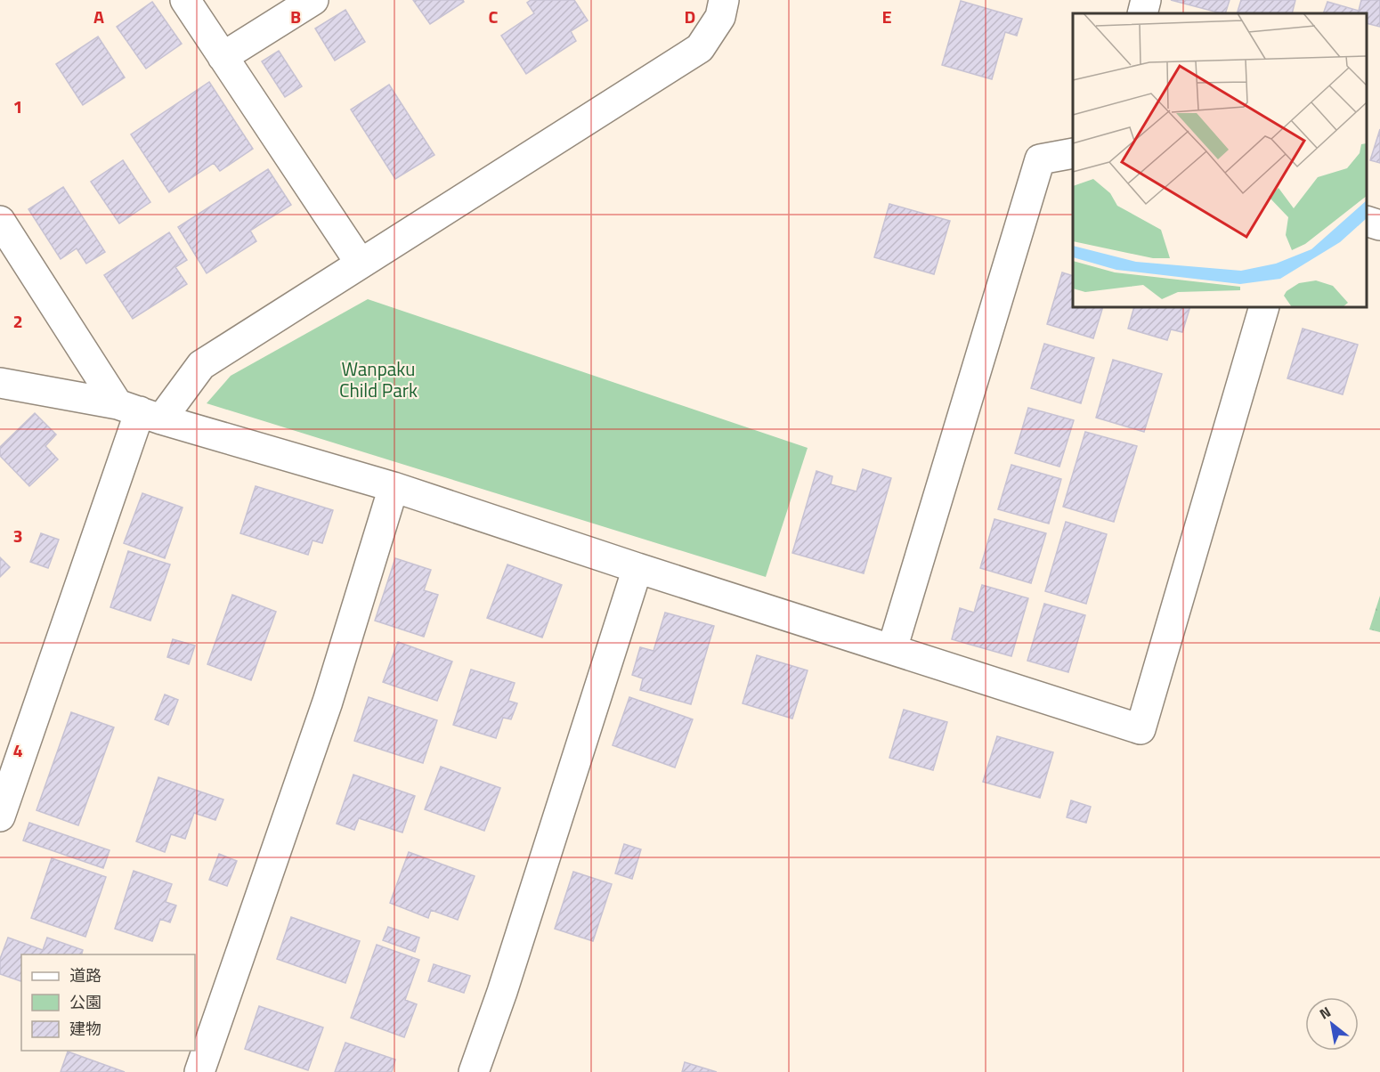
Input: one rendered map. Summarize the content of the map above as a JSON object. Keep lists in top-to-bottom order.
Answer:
{
  "parks": ["Wanpaku Child Park"],
  "legend": ["道路", "公園", "建物"],
  "north": "top left",
  "grid": {
    "columns": [
      "A",
      "B",
      "C",
      "D",
      "E"
    ],
    "rows": [
      "1",
      "2",
      "3",
      "4"
    ]
  }
}
